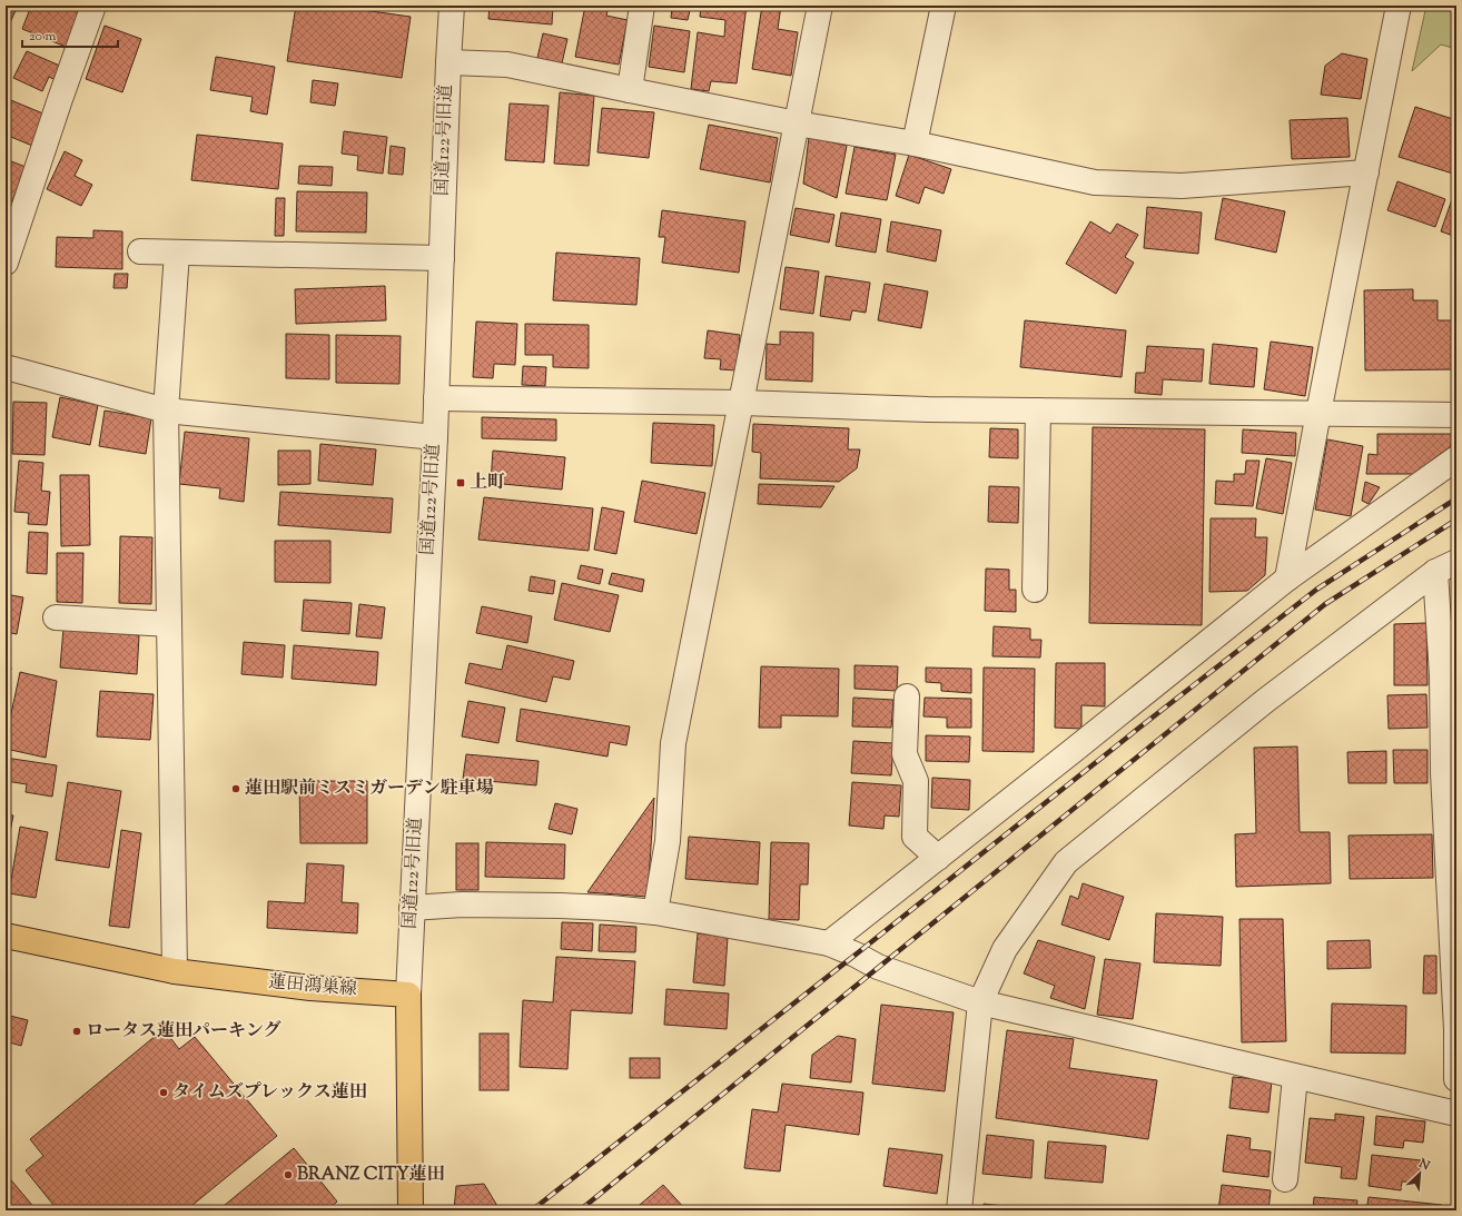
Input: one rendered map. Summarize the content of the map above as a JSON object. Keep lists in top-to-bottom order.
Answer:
{
  "streets": {
    "main road": ["蓮田鴻巣線"],
    "street": ["国道122号旧道"]
  },
  "crossings": [
    ["国道122号旧道", "蓮田鴻巣線"]
  ],
  "places": {
    "transit": ["上町"],
    "other": [
      "蓮田駅前ミスミガーデン駐車場",
      "ロータス蓮田パーキング",
      "タイムズプレックス蓮田",
      "BRANZ CITY蓮田"
    ]
  },
  "scale_bar": "20 m",
  "north": "top right"
}
